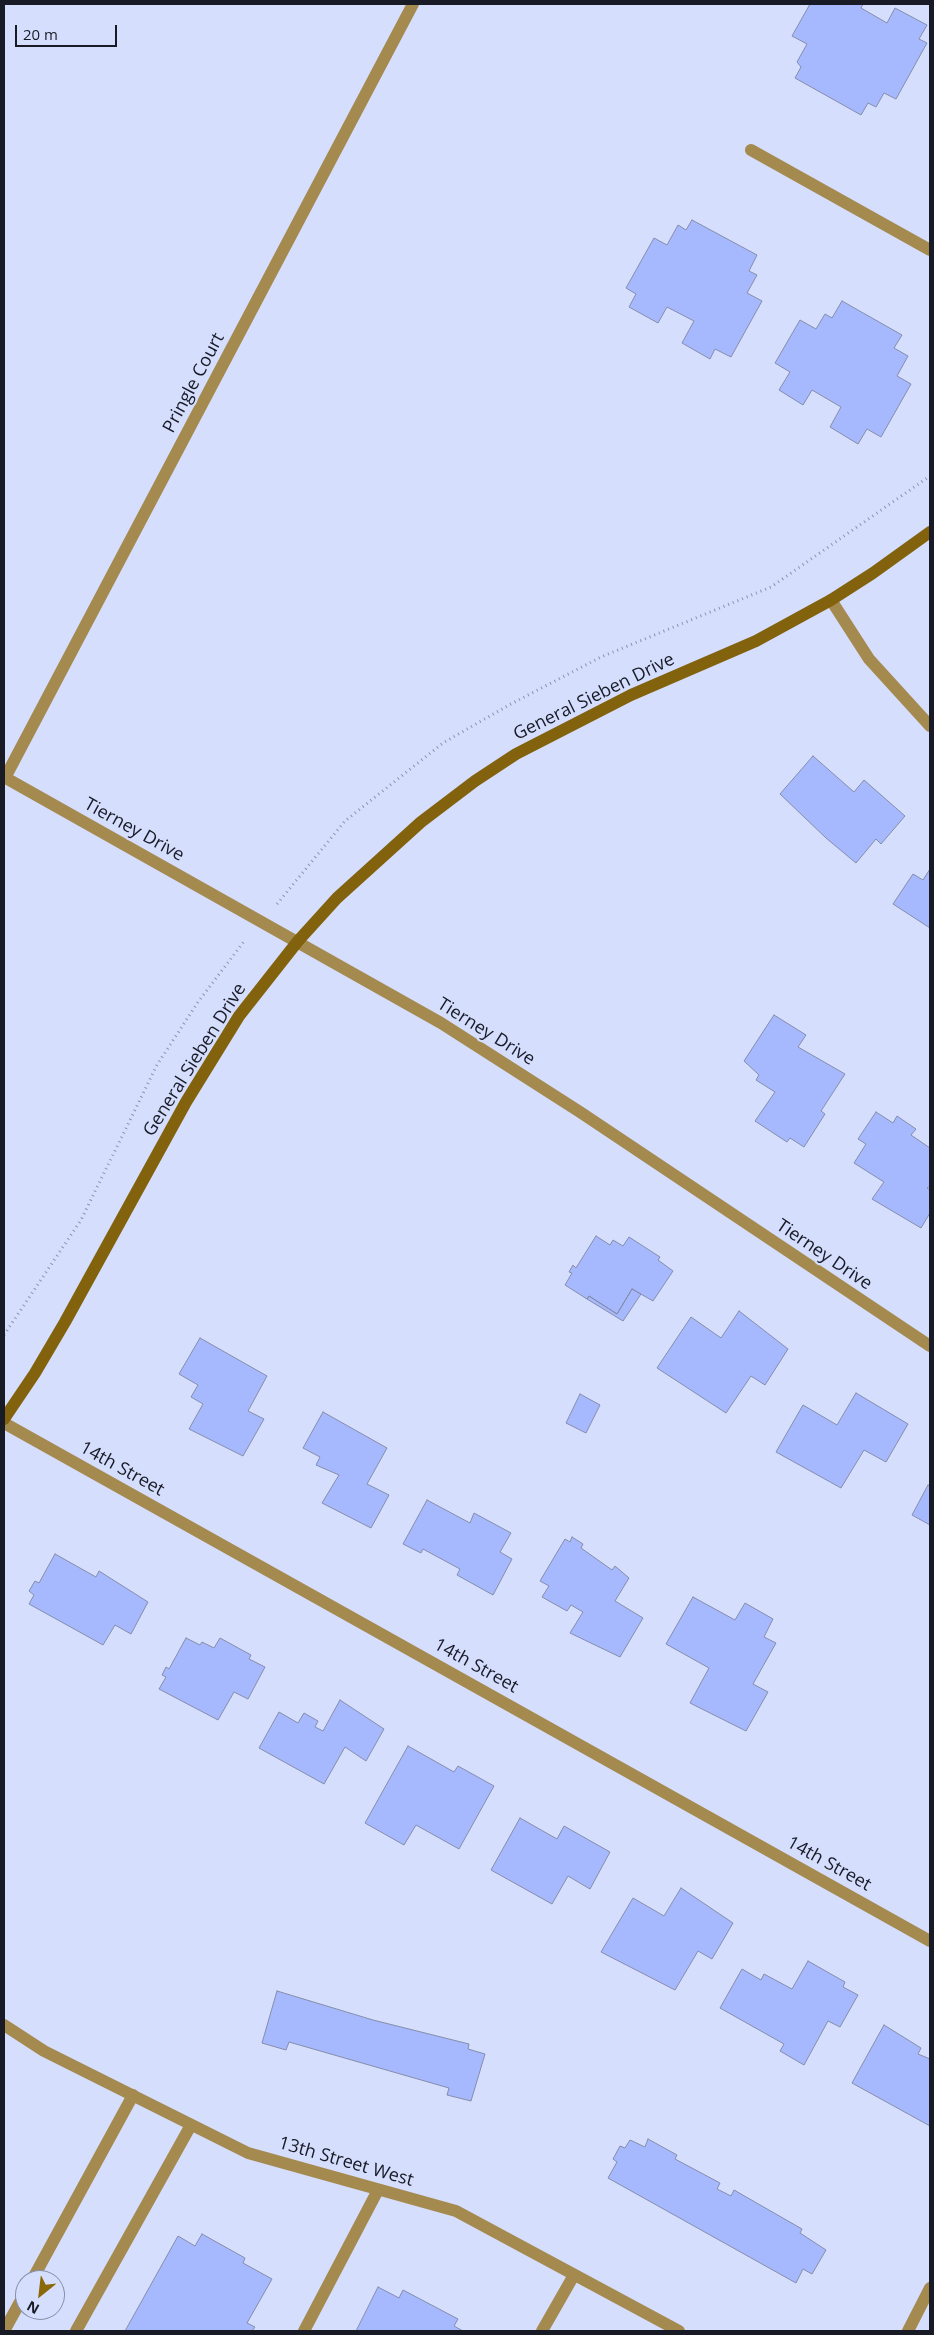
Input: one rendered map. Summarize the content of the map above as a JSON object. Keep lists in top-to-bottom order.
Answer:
{
  "streets": {
    "street": [
      "Pringle Court",
      "General Sieben Drive",
      "Tierney Drive",
      "14th Street",
      "13th Street West"
    ]
  },
  "crossings": [
    ["Pringle Court", "Tierney Drive"],
    ["General Sieben Drive", "Tierney Drive"]
  ],
  "scale_bar": "20 m",
  "north": "bottom left"
}
